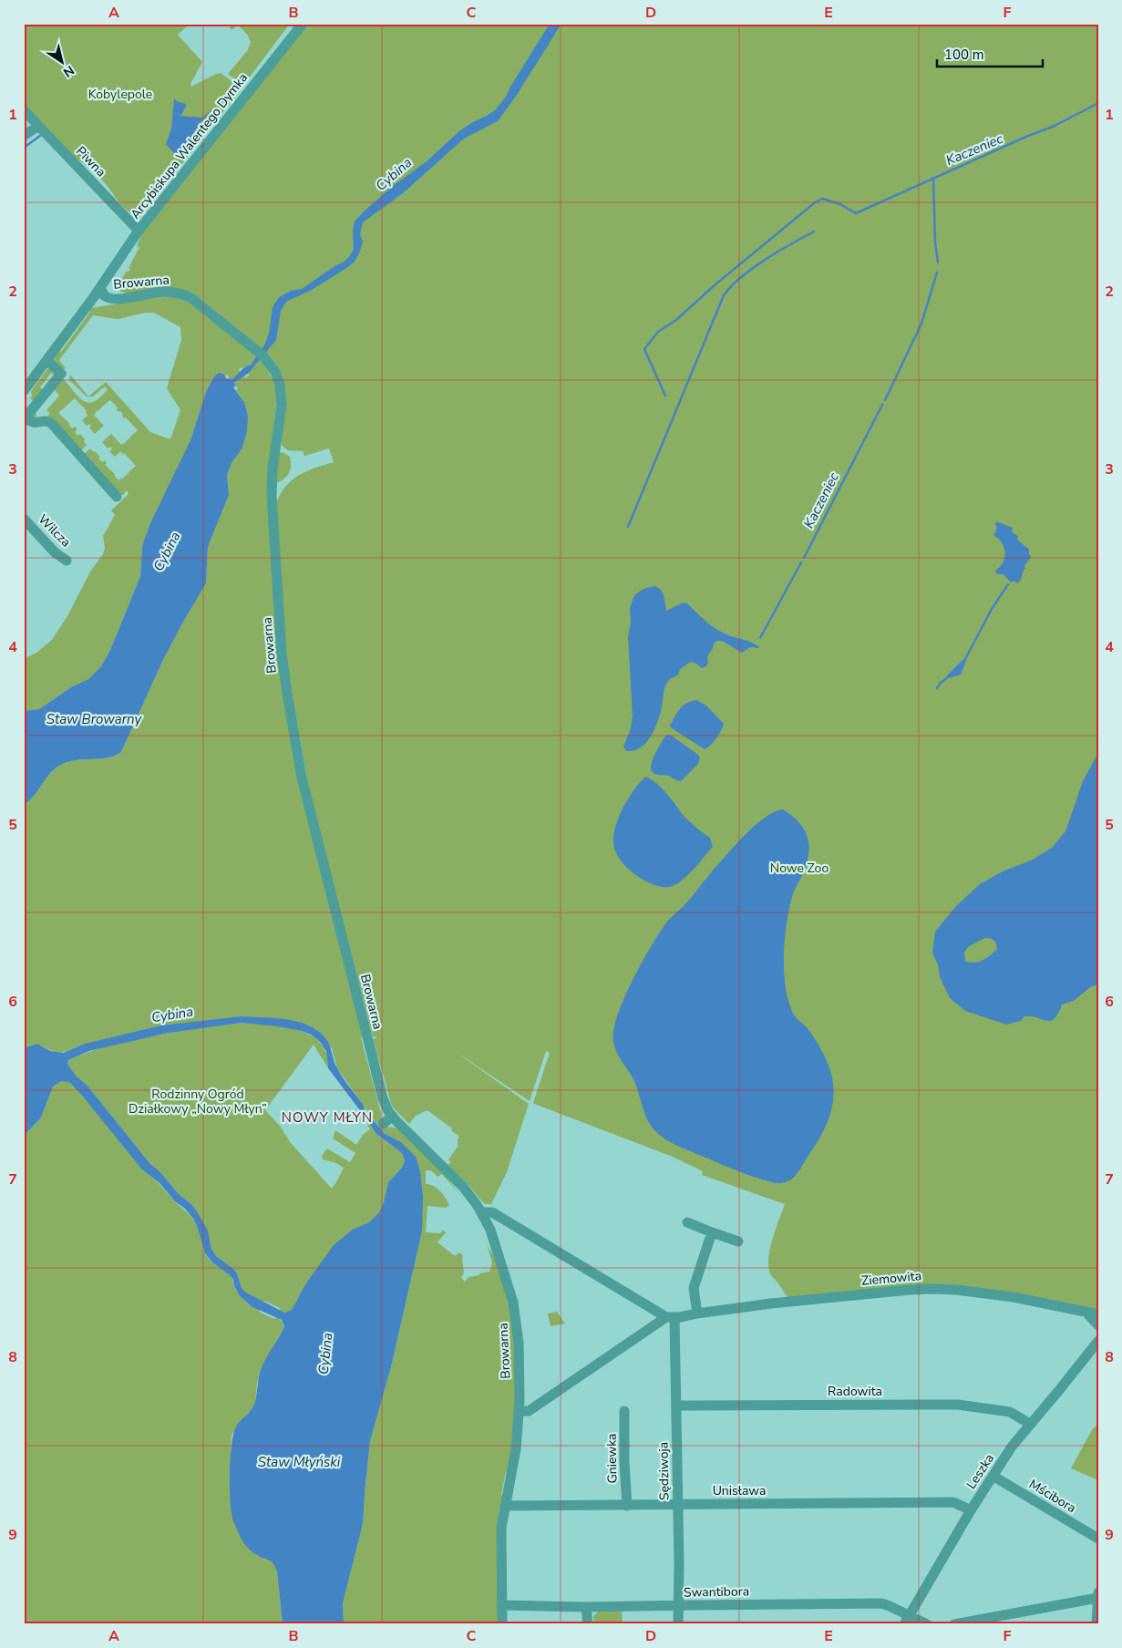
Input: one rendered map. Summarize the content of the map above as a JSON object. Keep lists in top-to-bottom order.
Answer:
{
  "streets": {
    "street": [
      "Arcybiskupa Walentego Dymka",
      "Piwna",
      "Browarna",
      "Wilcza",
      "Ziemowita",
      "Radowita",
      "Gniewka",
      "Sędziwoja",
      "Leszka",
      "Unisława",
      "Mścibora",
      "Swantibora"
    ]
  },
  "crossings": [
    ["Arcybiskupa Walentego Dymka", "Piwna"],
    ["Arcybiskupa Walentego Dymka", "Browarna"],
    ["Browarna", "Ziemowita"],
    ["Browarna", "Unisława"],
    ["Browarna", "Swantibora"],
    ["Ziemowita", "Sędziwoja"],
    ["Radowita", "Sędziwoja"],
    ["Radowita", "Leszka"],
    ["Gniewka", "Unisława"],
    ["Sędziwoja", "Unisława"],
    ["Sędziwoja", "Swantibora"],
    ["Leszka", "Unisława"],
    ["Leszka", "Mścibora"],
    ["Leszka", "Swantibora"]
  ],
  "districts": ["NOWY MŁYN"],
  "water": [
    "Kaczeniec",
    "Cybina",
    "Staw Browarny",
    "Staw Młyński"
  ],
  "parks": ["Kobylepole", "Nowe Zoo", "Rodzinny Ogród Działkowy „Nowy Młyn”"],
  "scale_bar": "100 m",
  "north": "bottom right",
  "grid": {
    "columns": [
      "A",
      "B",
      "C",
      "D",
      "E",
      "F"
    ],
    "rows": [
      "1",
      "2",
      "3",
      "4",
      "5",
      "6",
      "7",
      "8",
      "9"
    ]
  }
}
